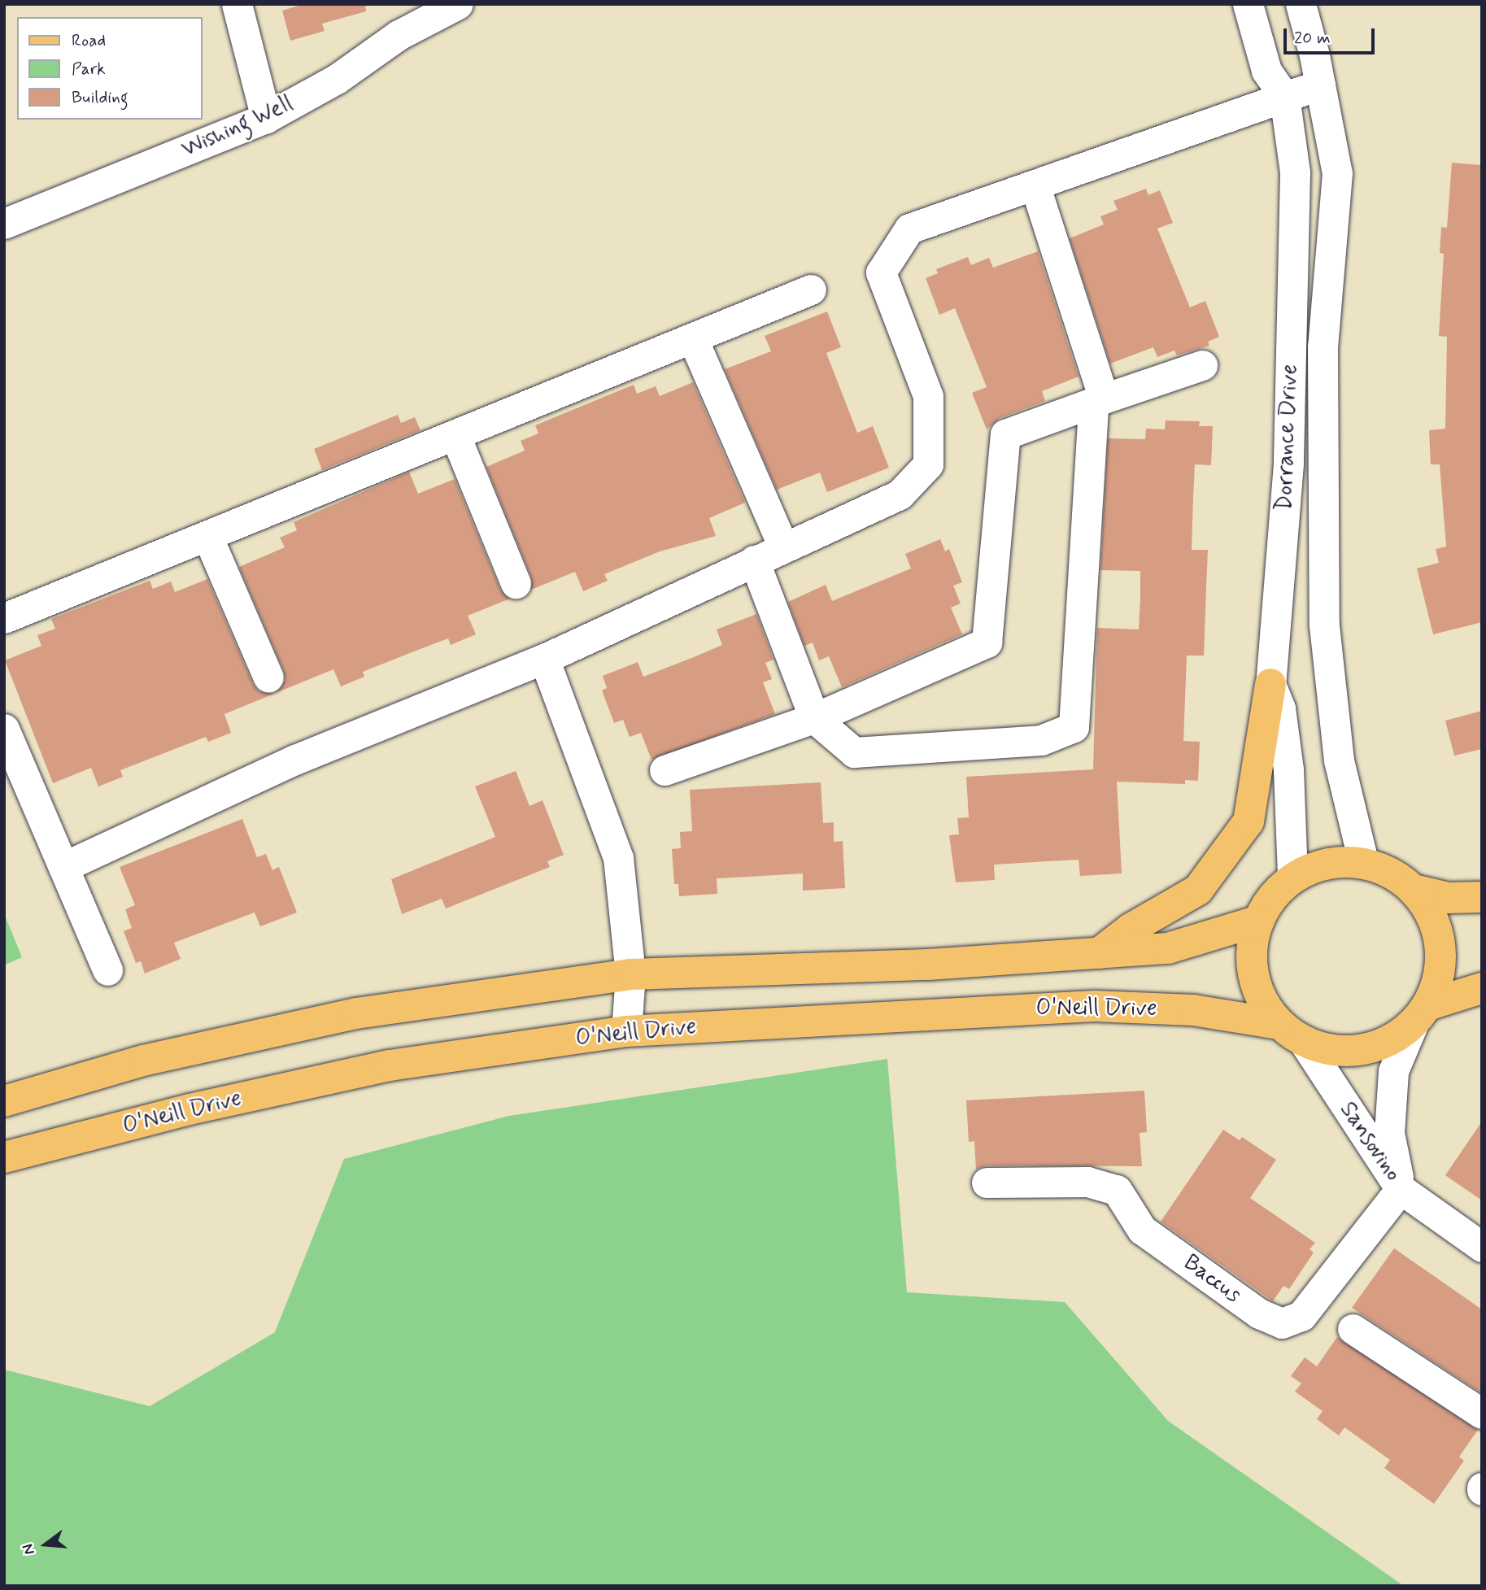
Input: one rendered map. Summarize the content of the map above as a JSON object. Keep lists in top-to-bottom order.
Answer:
{
  "streets": {
    "main road": ["O'Neill Drive"],
    "street": [
      "Wishing Well",
      "Dorrance Drive",
      "Sansovino",
      "Baccus"
    ]
  },
  "crossings": [
    ["Dorrance Drive", "O'Neill Drive"],
    ["Dorrance Drive", "Sansovino"],
    ["O'Neill Drive", "Sansovino"],
    ["Sansovino", "Baccus"]
  ],
  "legend": ["Road", "Park", "Building"],
  "scale_bar": "20 m",
  "north": "left"
}
